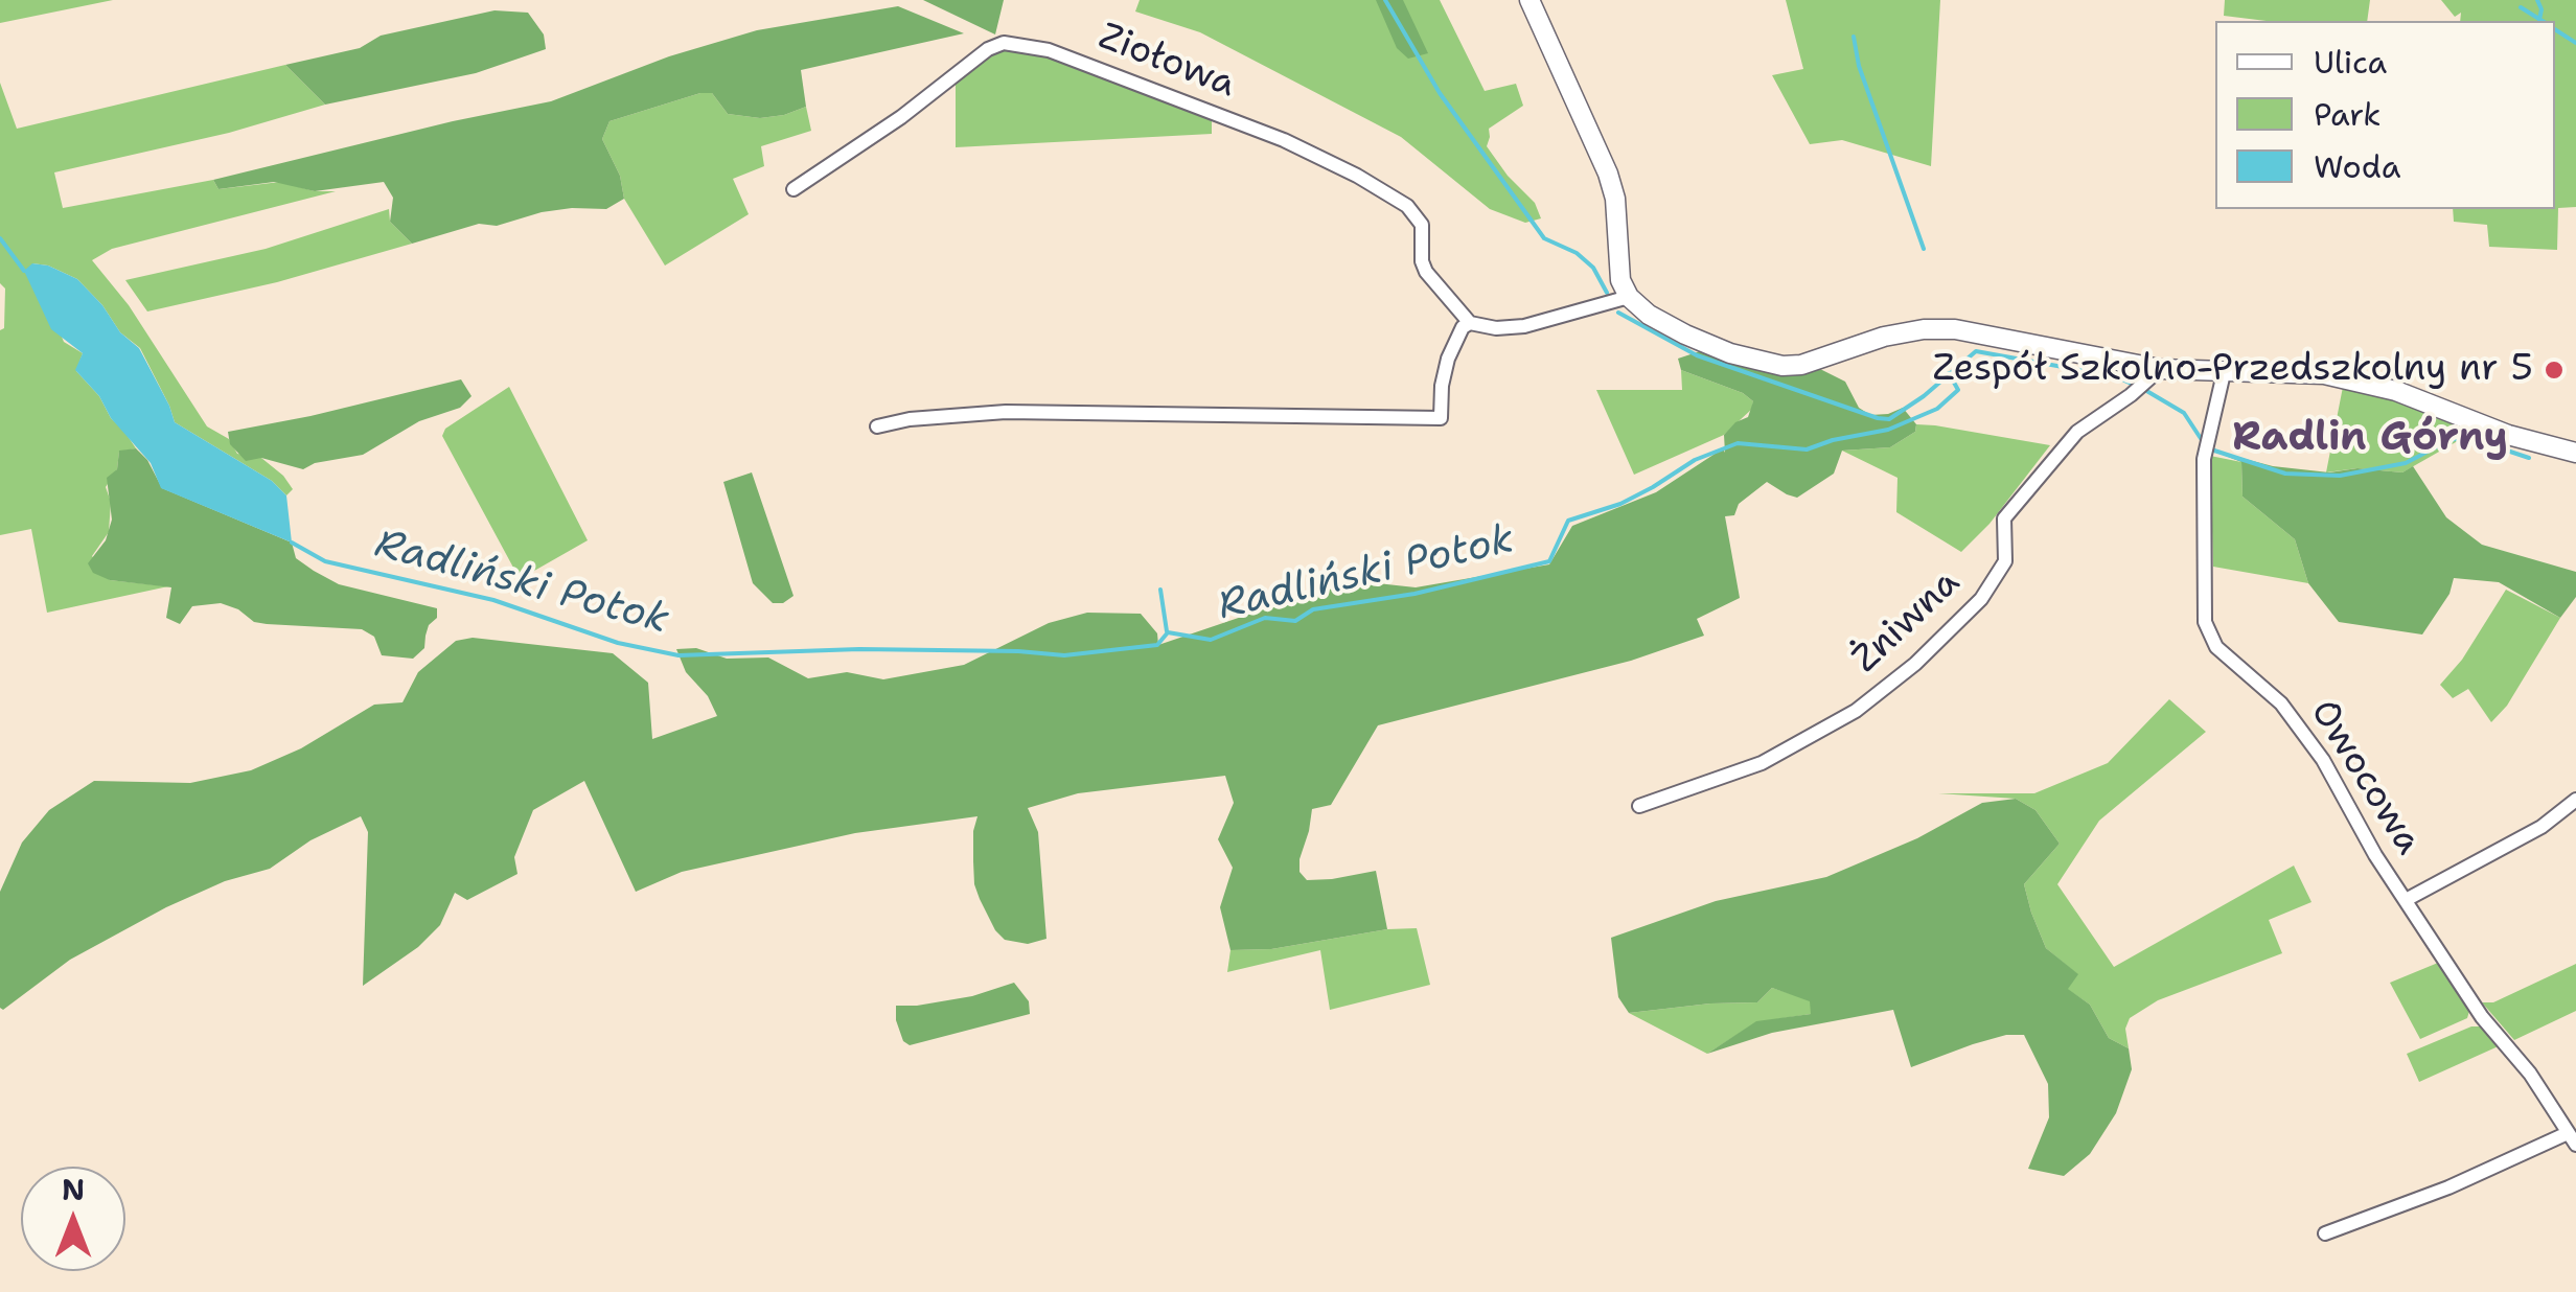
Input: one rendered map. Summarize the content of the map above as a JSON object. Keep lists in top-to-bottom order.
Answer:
{
  "streets": {
    "street": ["Ziołowa", "Żniwna", "Owocowa"]
  },
  "districts": ["Radlin Górny"],
  "water": ["Radliński Potok"],
  "places": ["Zespół Szkolno-Przedszkolny nr 5"],
  "legend": ["Ulica", "Park", "Woda"],
  "north": "top"
}
